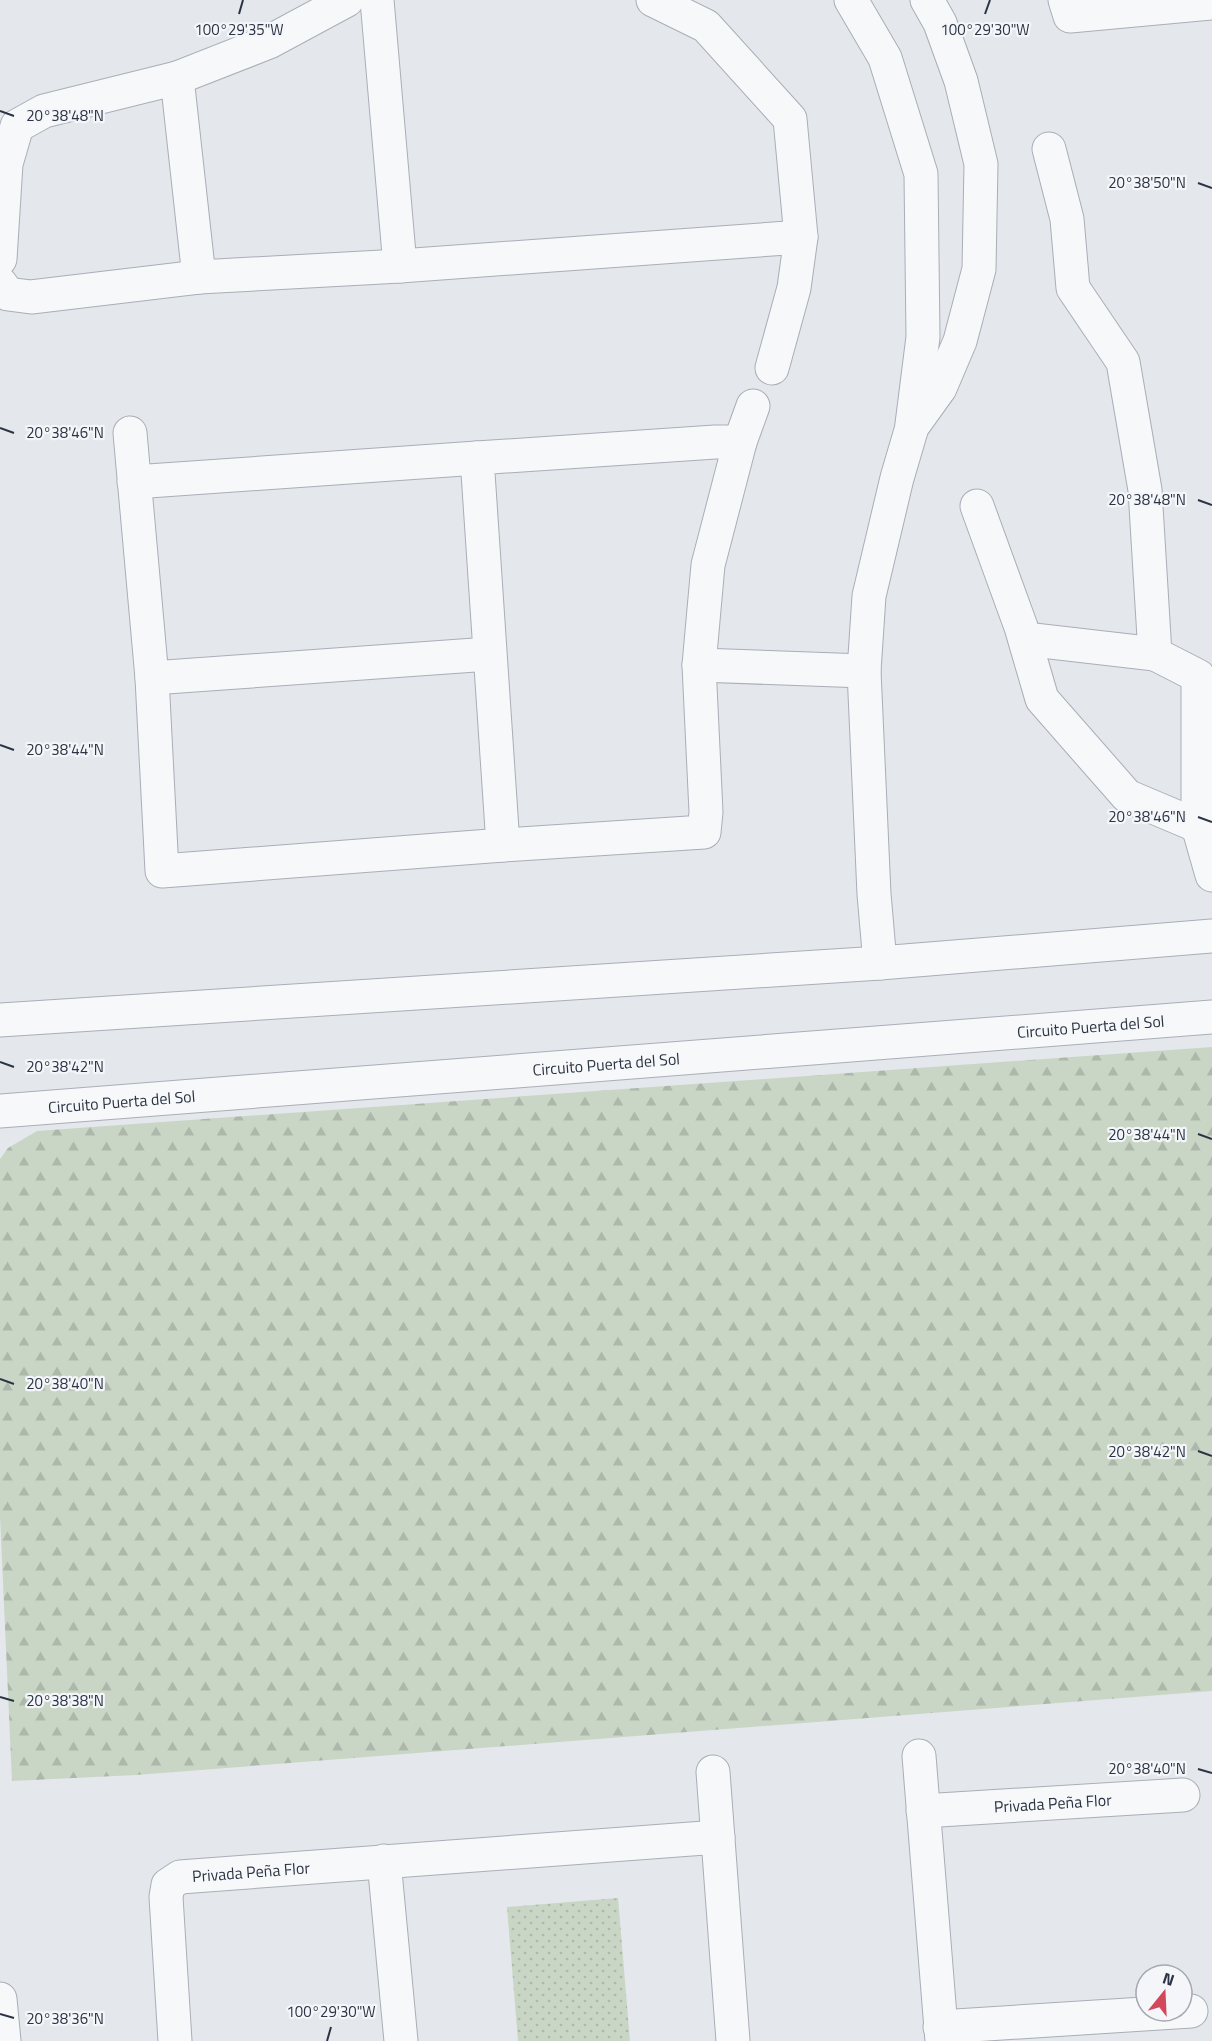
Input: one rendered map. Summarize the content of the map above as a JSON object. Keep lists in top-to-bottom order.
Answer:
{
  "streets": {
    "street": ["Circuito Puerta del Sol", "Privada Peña Flor"]
  },
  "north": "top",
  "coordinates": [
    "100°29'35\"W",
    "100°29'30\"W",
    "20°38'48\"N",
    "20°38'50\"N",
    "20°38'46\"N",
    "20°38'44\"N",
    "20°38'42\"N",
    "20°38'40\"N",
    "20°38'38\"N",
    "20°38'36\"N"
  ]
}
